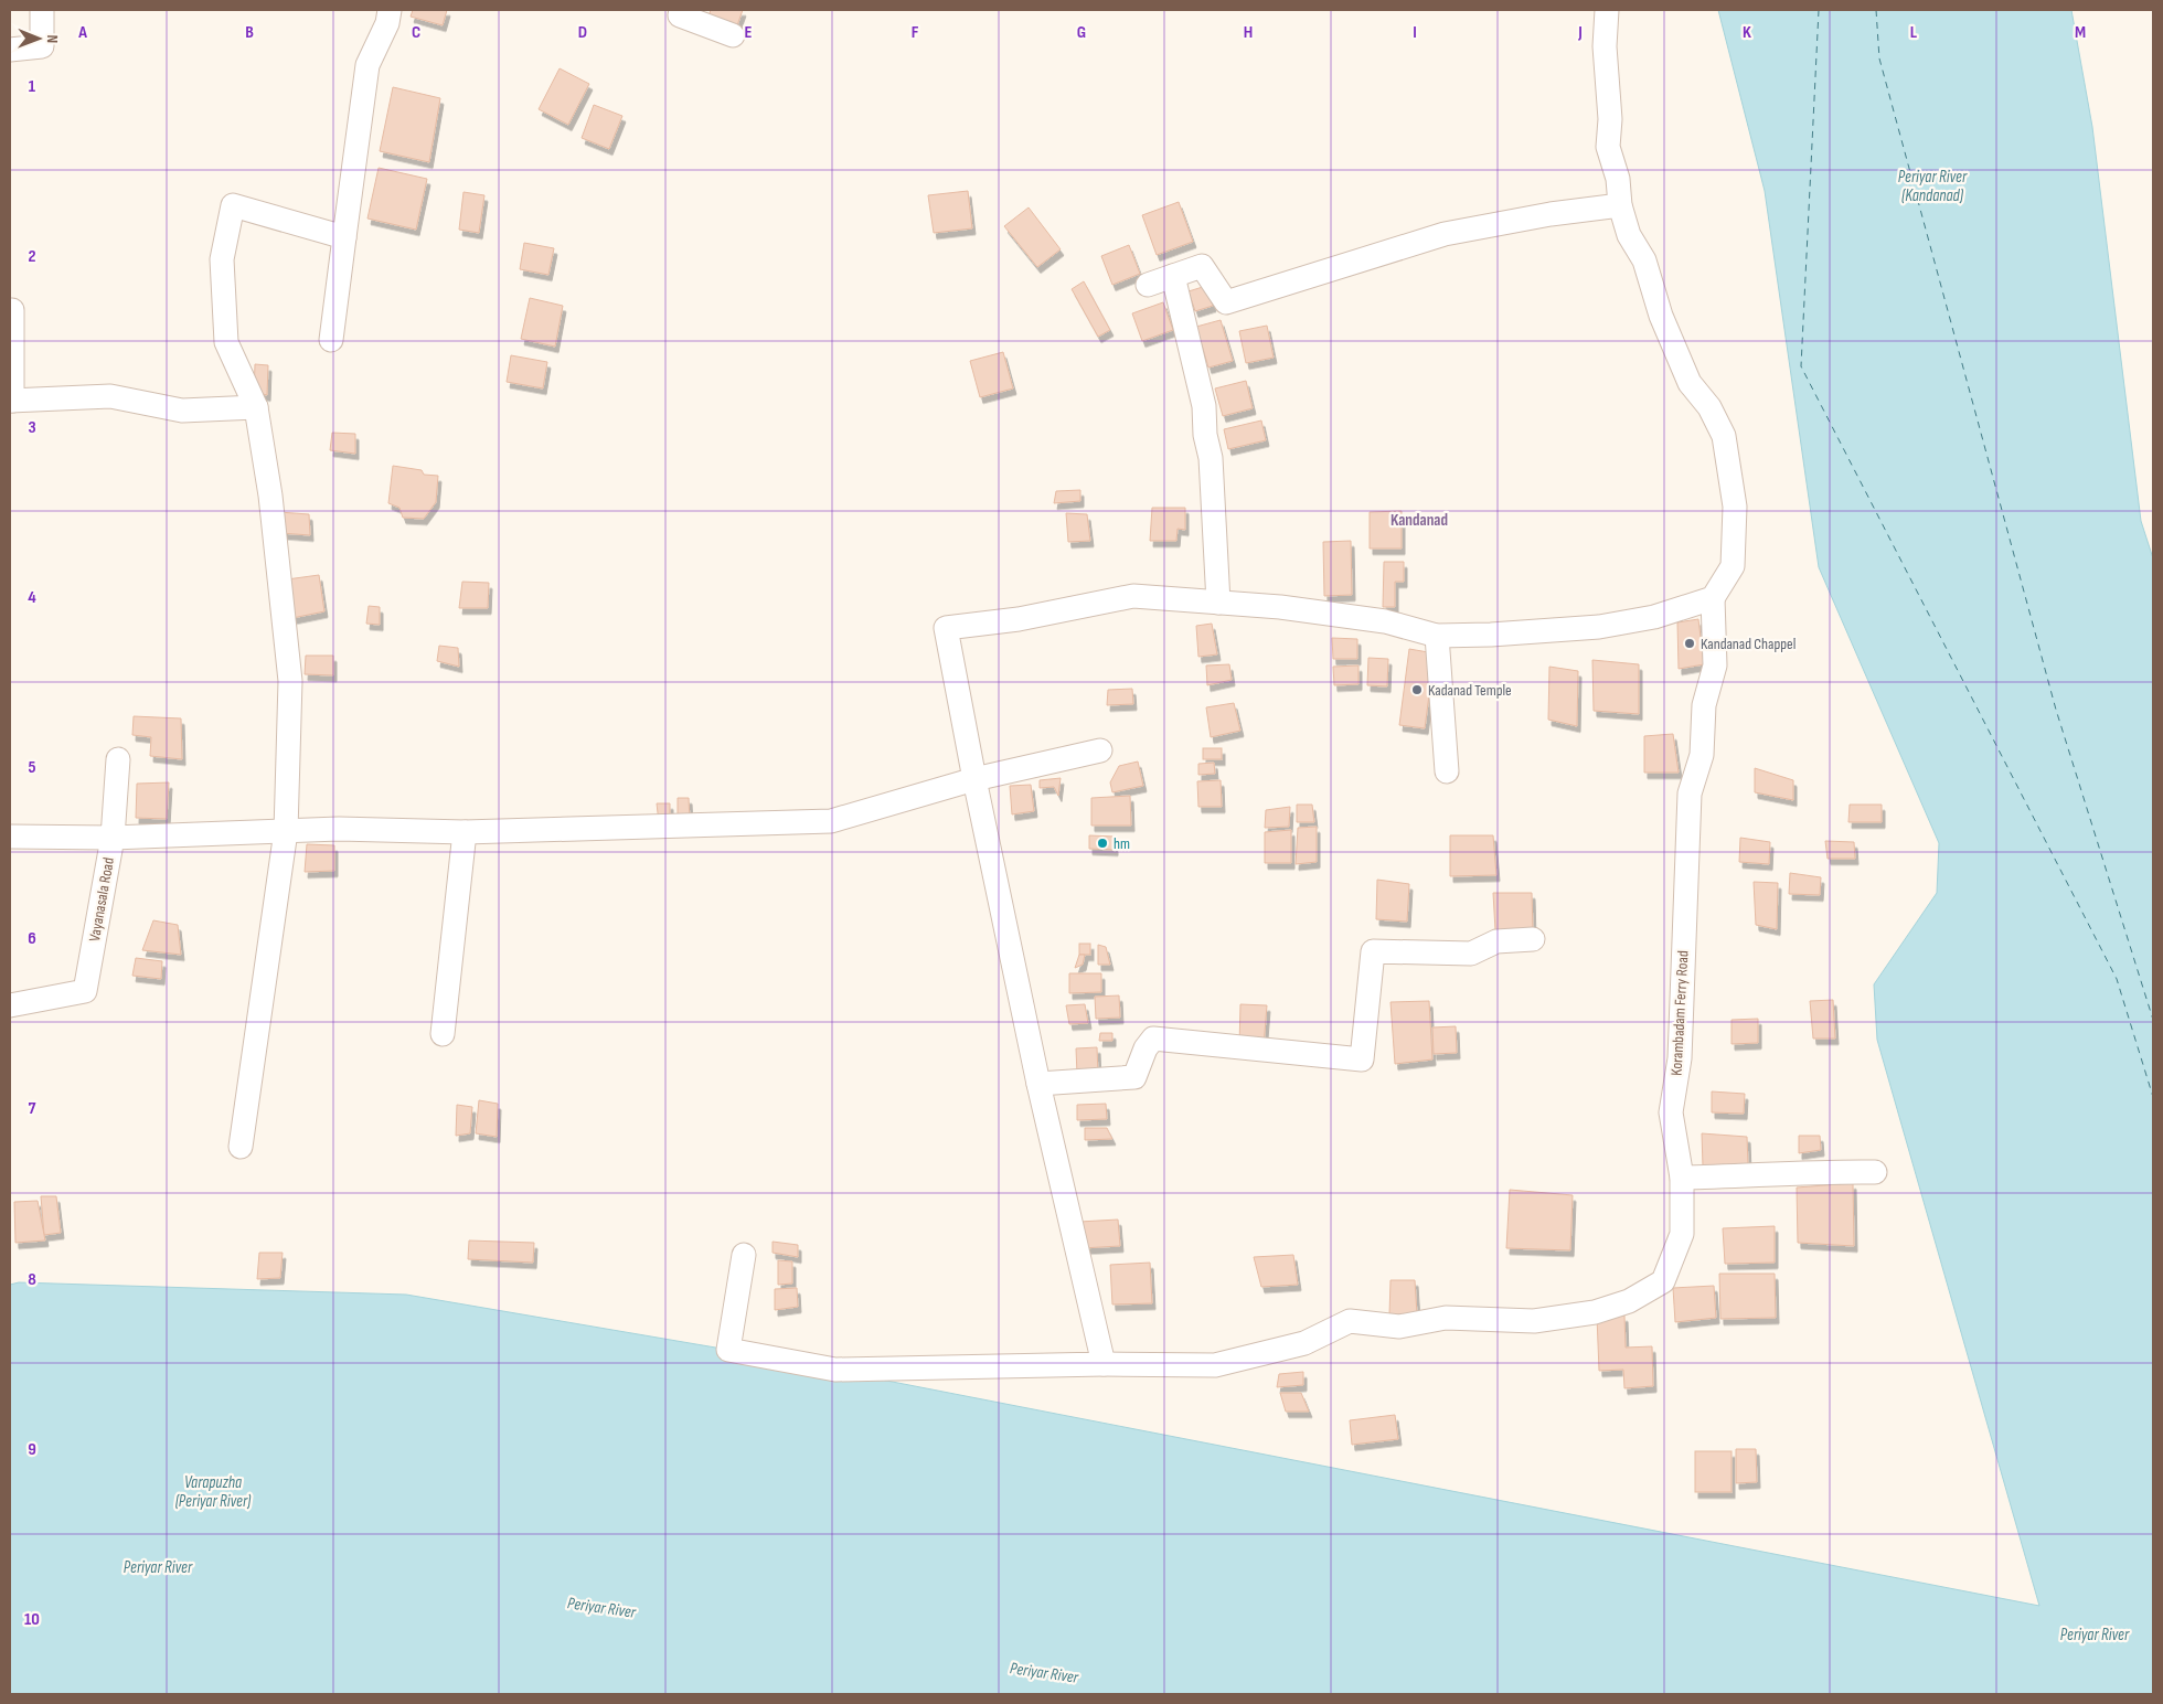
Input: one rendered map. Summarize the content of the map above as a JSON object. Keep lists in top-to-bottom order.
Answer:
{
  "streets": {
    "street": ["Vayanasala Road", "Korambadam Ferry Road"]
  },
  "districts": ["Kandanad"],
  "water": ["Periyar River (Kandanad)", "Varapuzha (Periyar River)", "Periyar River"],
  "places": ["Kandanad Chappel", "Kadanad Temple", "hm"],
  "north": "right",
  "grid": {
    "columns": [
      "A",
      "B",
      "C",
      "D",
      "E",
      "F",
      "G",
      "H",
      "I",
      "J",
      "K",
      "L",
      "M"
    ],
    "rows": [
      "1",
      "2",
      "3",
      "4",
      "5",
      "6",
      "7",
      "8",
      "9",
      "10"
    ]
  }
}
